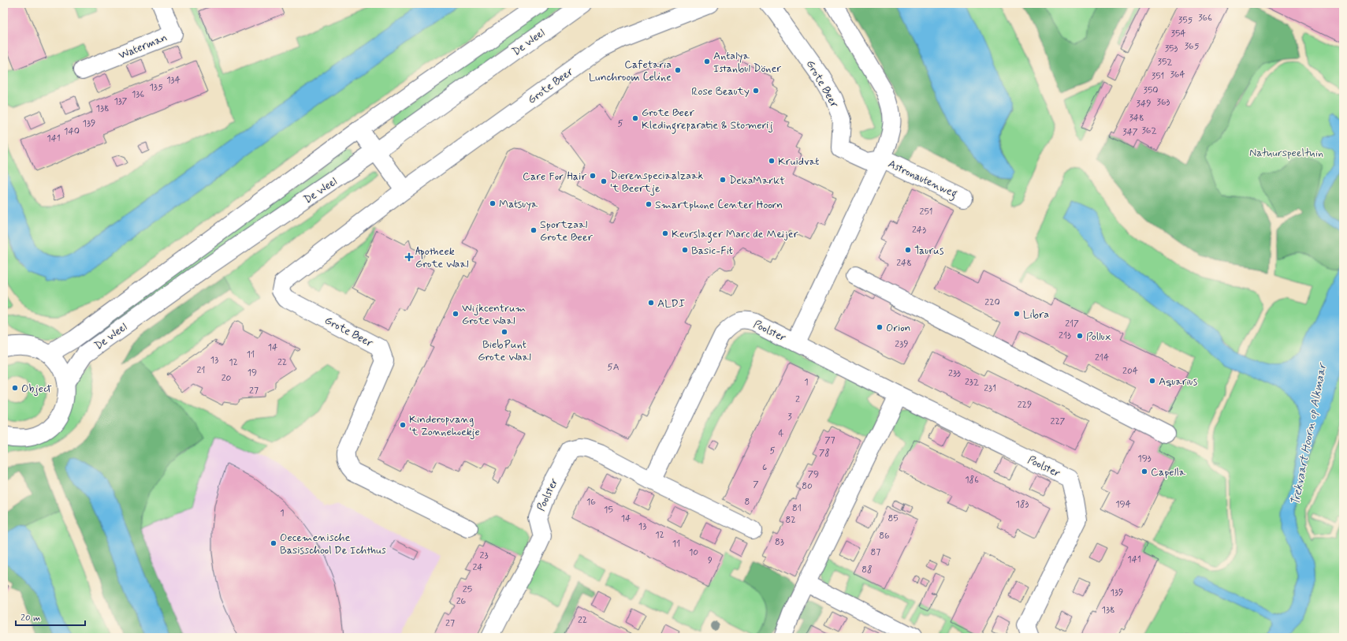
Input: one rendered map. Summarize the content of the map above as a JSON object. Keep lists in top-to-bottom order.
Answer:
{
  "streets": {
    "street": [
      "De Weel",
      "Waterman",
      "Grote Beer",
      "Astronautenweg",
      "Poolster"
    ]
  },
  "crossings": [
    ["Grote Beer", "Astronautenweg"],
    ["Grote Beer", "Poolster"],
    ["Astronautenweg", "Poolster"]
  ],
  "water": ["Trekvaart Hoorn op Alkmaar"],
  "parks": ["Natuurspeeltuin"],
  "places": {
    "other": [
      "Antalya Istanbul Döner",
      "Cafetaria Lunchroom Celine",
      "Rose Beauty",
      "Grote Beer Kledingreparatie & Stomerij",
      "Kruidvat",
      "Care For Hair",
      "DekaMarkt",
      "Dierenspeciaalzaak 't Beertje",
      "Matsuya",
      "Smartphone Center Hoorn",
      "Sportzaal Grote Beer",
      "Keurslager Marc de Meijer",
      "Basic-Fit",
      "Taurus",
      "ALDI",
      "Wijkcentrum Grote Waal",
      "Libra",
      "Orion",
      "BiebPunt Grote Waal",
      "Pollux",
      "Aquarius",
      "Object",
      "Kinderopvang 't Zonnehoekje",
      "Capella",
      "Oecemenische Basisschool De Ichthus"
    ],
    "health": ["Apotheek Grote Waal"]
  },
  "house_numbers": [
    "366",
    "355",
    "354",
    "365",
    "353",
    "352",
    "364",
    "351",
    "134",
    "135",
    "350",
    "136",
    "137",
    "363",
    "349",
    "138",
    "348",
    "139",
    "5",
    "362",
    "140",
    "347",
    "141",
    "251",
    "243",
    "248",
    "220",
    "217",
    "213",
    "239",
    "14",
    "11",
    "214",
    "13",
    "12",
    "22",
    "5A",
    "21",
    "204",
    "19",
    "233",
    "20",
    "1",
    "232",
    "231",
    "27",
    "2",
    "229",
    "3",
    "227",
    "4",
    "77",
    "5",
    "78",
    "193",
    "6",
    "79",
    "186",
    "7",
    "80",
    "16",
    "8",
    "183",
    "194",
    "81",
    "15",
    "1",
    "14",
    "85",
    "82",
    "13",
    "12",
    "86",
    "83",
    "11",
    "10",
    "87",
    "23",
    "141",
    "9",
    "24",
    "88",
    "25",
    "139",
    "26",
    "138",
    "22",
    "27"
  ],
  "scale_bar": "20 m"
}
